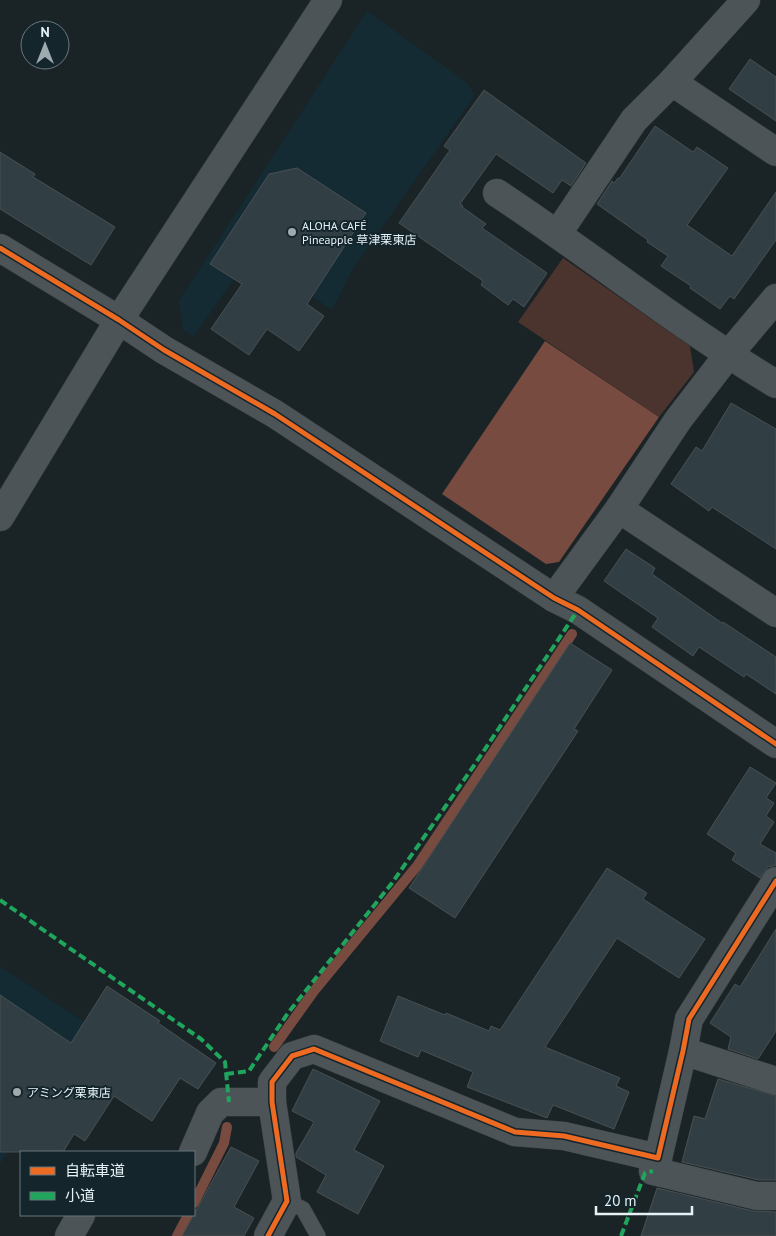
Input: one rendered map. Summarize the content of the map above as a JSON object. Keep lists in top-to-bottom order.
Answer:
{
  "places": ["ALOHA CAFÉ Pineapple 草津栗東店", "アミング栗東店"],
  "legend": ["自転車道", "小道"],
  "scale_bar": "20 m",
  "north": "top"
}
